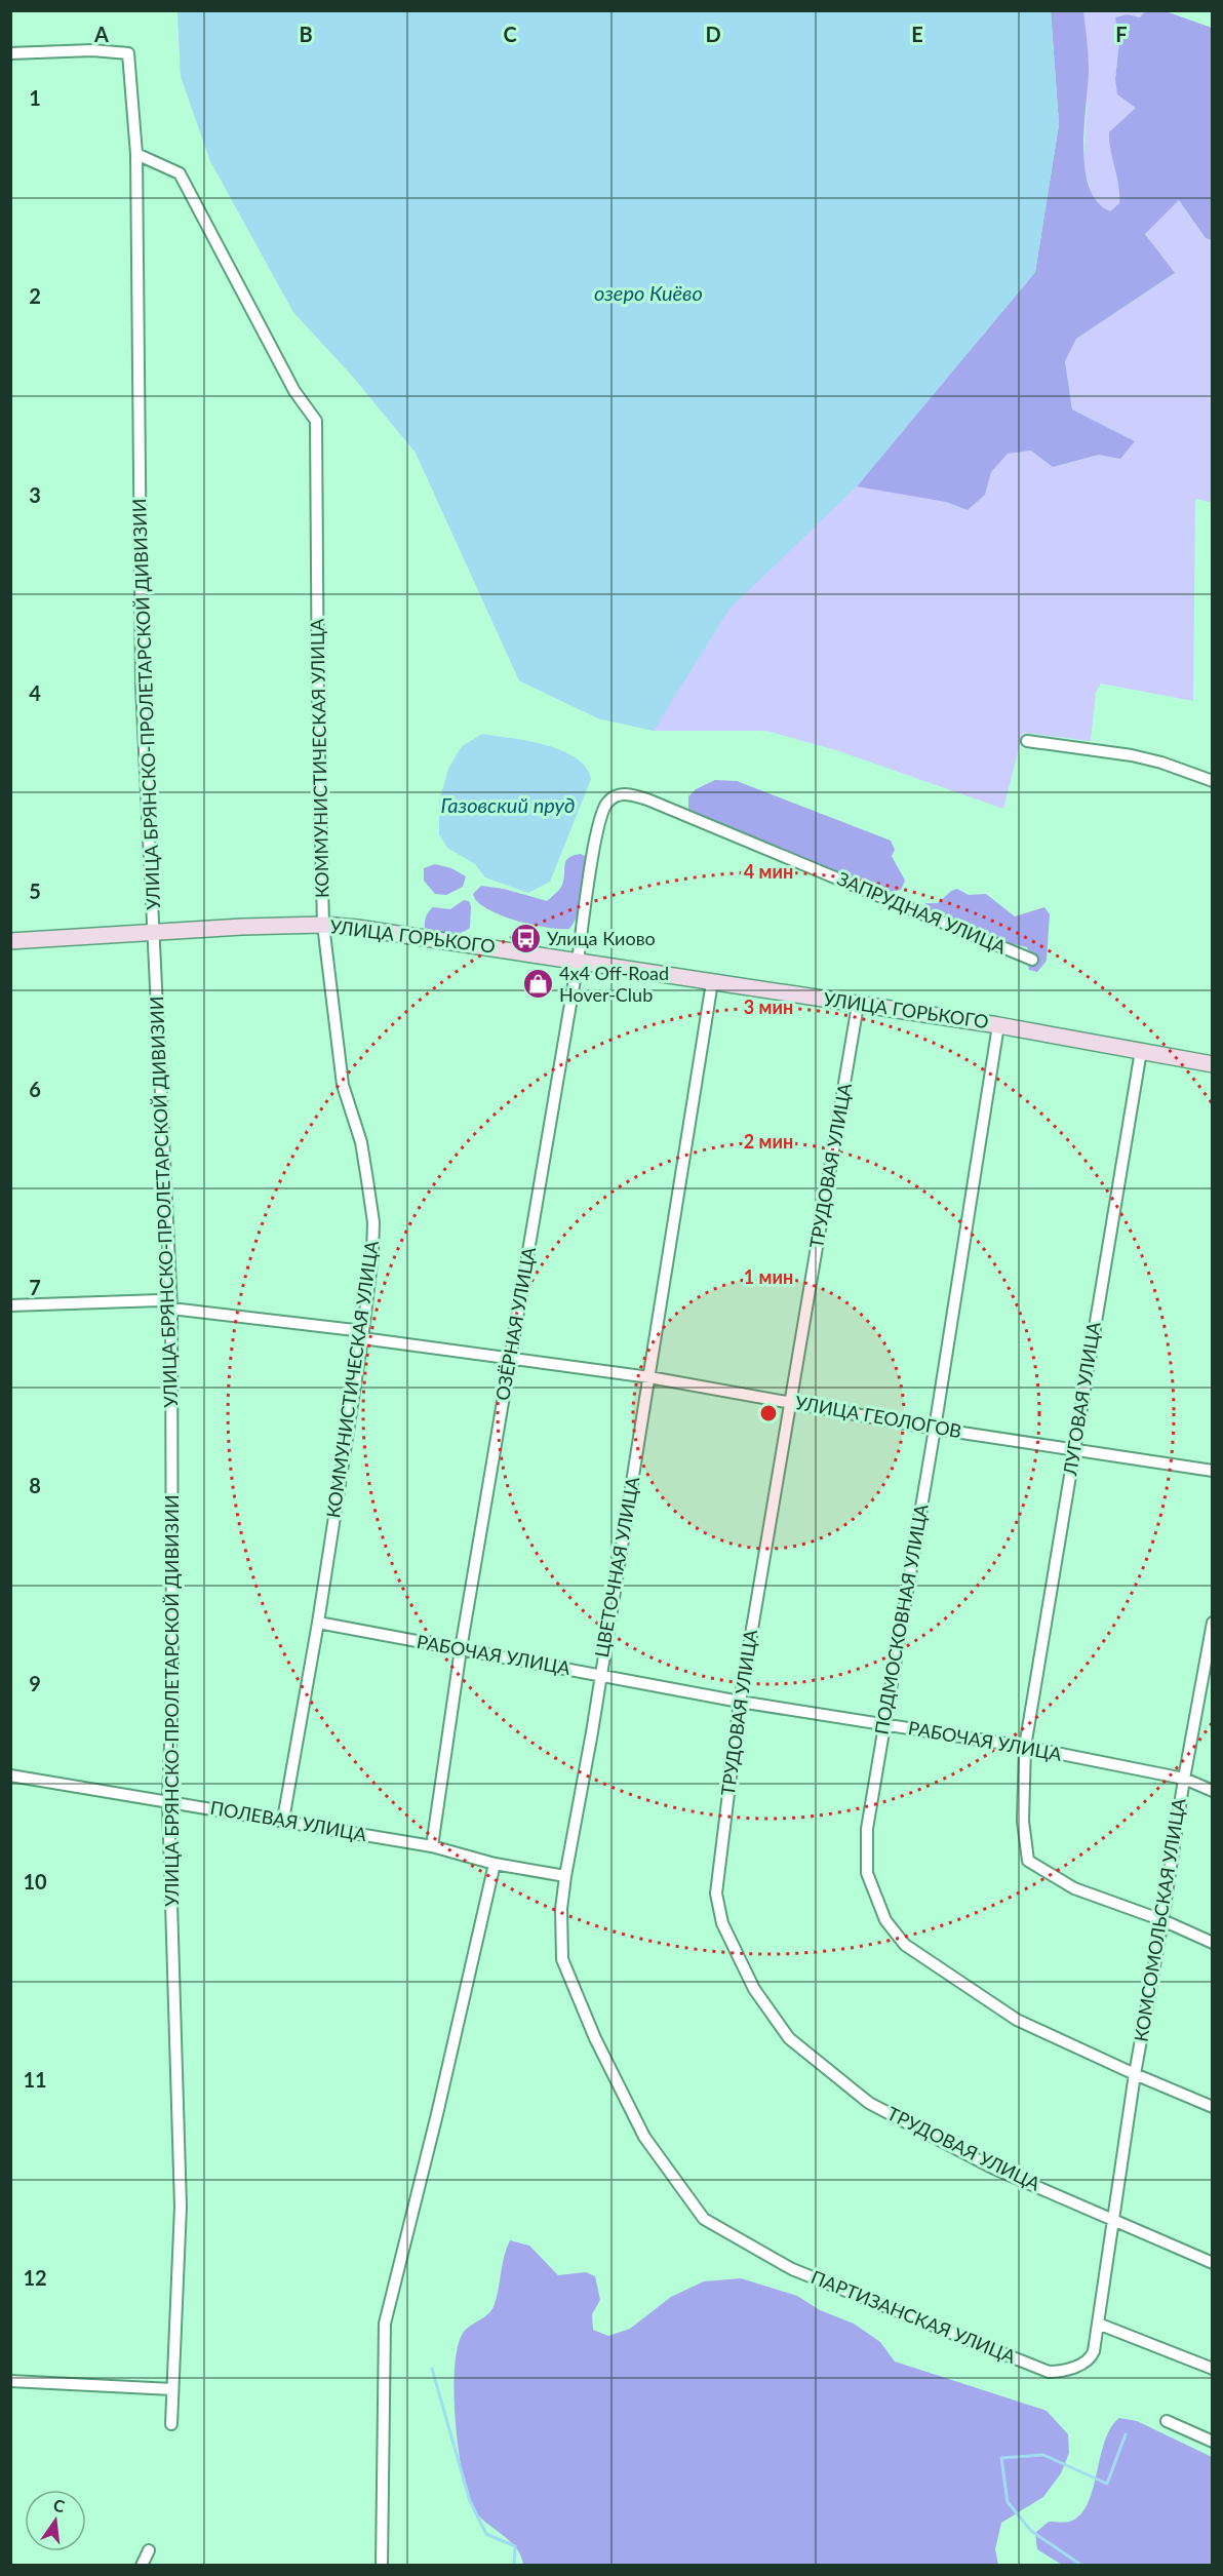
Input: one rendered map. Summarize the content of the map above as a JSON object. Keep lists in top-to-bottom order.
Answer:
{
  "streets": {
    "street": [
      "УЛИЦА БРЯНСКО-ПРОЛЕТАРСКОЙ ДИВИЗИИ",
      "КОММУНИСТИЧЕСКАЯ УЛИЦА",
      "ЗАПРУДНАЯ УЛИЦА",
      "УЛИЦА ГОРЬКОГО",
      "ТРУДОВАЯ УЛИЦА",
      "ОЗЁРНАЯ УЛИЦА",
      "ЛУГОВАЯ УЛИЦА",
      "УЛИЦА ГЕОЛОГОВ",
      "ЦВЕТОЧНАЯ УЛИЦА",
      "ПОДМОСКОВНАЯ УЛИЦА",
      "РАБОЧАЯ УЛИЦА",
      "ПОЛЕВАЯ УЛИЦА",
      "КОМСОМОЛЬСКАЯ УЛИЦА",
      "ПАРТИЗАНСКАЯ УЛИЦА"
    ]
  },
  "crossings": [
    ["УЛИЦА БРЯНСКО-ПРОЛЕТАРСКОЙ ДИВИЗИИ", "КОММУНИСТИЧЕСКАЯ УЛИЦА"],
    ["УЛИЦА БРЯНСКО-ПРОЛЕТАРСКОЙ ДИВИЗИИ", "УЛИЦА ГОРЬКОГО"],
    ["УЛИЦА БРЯНСКО-ПРОЛЕТАРСКОЙ ДИВИЗИИ", "УЛИЦА ГЕОЛОГОВ"],
    ["УЛИЦА БРЯНСКО-ПРОЛЕТАРСКОЙ ДИВИЗИИ", "ПОЛЕВАЯ УЛИЦА"],
    ["КОММУНИСТИЧЕСКАЯ УЛИЦА", "УЛИЦА ГОРЬКОГО"],
    ["КОММУНИСТИЧЕСКАЯ УЛИЦА", "УЛИЦА ГЕОЛОГОВ"],
    ["КОММУНИСТИЧЕСКАЯ УЛИЦА", "РАБОЧАЯ УЛИЦА"],
    ["КОММУНИСТИЧЕСКАЯ УЛИЦА", "ПОЛЕВАЯ УЛИЦА"],
    ["ЗАПРУДНАЯ УЛИЦА", "ОЗЁРНАЯ УЛИЦА"],
    ["УЛИЦА ГОРЬКОГО", "ТРУДОВАЯ УЛИЦА"],
    ["УЛИЦА ГОРЬКОГО", "ОЗЁРНАЯ УЛИЦА"],
    ["УЛИЦА ГОРЬКОГО", "ЛУГОВАЯ УЛИЦА"],
    ["УЛИЦА ГОРЬКОГО", "ЦВЕТОЧНАЯ УЛИЦА"],
    ["УЛИЦА ГОРЬКОГО", "ПОДМОСКОВНАЯ УЛИЦА"],
    ["ТРУДОВАЯ УЛИЦА", "УЛИЦА ГЕОЛОГОВ"],
    ["ТРУДОВАЯ УЛИЦА", "РАБОЧАЯ УЛИЦА"],
    ["ТРУДОВАЯ УЛИЦА", "КОМСОМОЛЬСКАЯ УЛИЦА"],
    ["ТРУДОВАЯ УЛИЦА", "ПАРТИЗАНСКАЯ УЛИЦА"],
    ["ОЗЁРНАЯ УЛИЦА", "УЛИЦА ГЕОЛОГОВ"],
    ["ОЗЁРНАЯ УЛИЦА", "РАБОЧАЯ УЛИЦА"],
    ["ОЗЁРНАЯ УЛИЦА", "ПОЛЕВАЯ УЛИЦА"],
    ["ЛУГОВАЯ УЛИЦА", "УЛИЦА ГЕОЛОГОВ"],
    ["ЛУГОВАЯ УЛИЦА", "РАБОЧАЯ УЛИЦА"],
    ["ЛУГОВАЯ УЛИЦА", "КОМСОМОЛЬСКАЯ УЛИЦА"],
    ["УЛИЦА ГЕОЛОГОВ", "ЦВЕТОЧНАЯ УЛИЦА"],
    ["УЛИЦА ГЕОЛОГОВ", "ПОДМОСКОВНАЯ УЛИЦА"],
    ["ЦВЕТОЧНАЯ УЛИЦА", "РАБОЧАЯ УЛИЦА"],
    ["ЦВЕТОЧНАЯ УЛИЦА", "ПОЛЕВАЯ УЛИЦА"],
    ["ЦВЕТОЧНАЯ УЛИЦА", "ПАРТИЗАНСКАЯ УЛИЦА"],
    ["ПОДМОСКОВНАЯ УЛИЦА", "РАБОЧАЯ УЛИЦА"],
    ["ПОДМОСКОВНАЯ УЛИЦА", "КОМСОМОЛЬСКАЯ УЛИЦА"],
    ["РАБОЧАЯ УЛИЦА", "КОМСОМОЛЬСКАЯ УЛИЦА"],
    ["КОМСОМОЛЬСКАЯ УЛИЦА", "ПАРТИЗАНСКАЯ УЛИЦА"]
  ],
  "water": ["озеро Киёво", "Газовский пруд"],
  "places": {
    "bus stop": ["Улица Киово"],
    "shop": ["4x4 Off-Road Hover-Club"]
  },
  "north": "top",
  "grid": {
    "columns": [
      "A",
      "B",
      "C",
      "D",
      "E",
      "F"
    ],
    "rows": [
      "1",
      "2",
      "3",
      "4",
      "5",
      "6",
      "7",
      "8",
      "9",
      "10",
      "11",
      "12"
    ]
  },
  "rings": [
    "4 мин",
    "3 мин",
    "2 мин",
    "1 мин"
  ]
}
